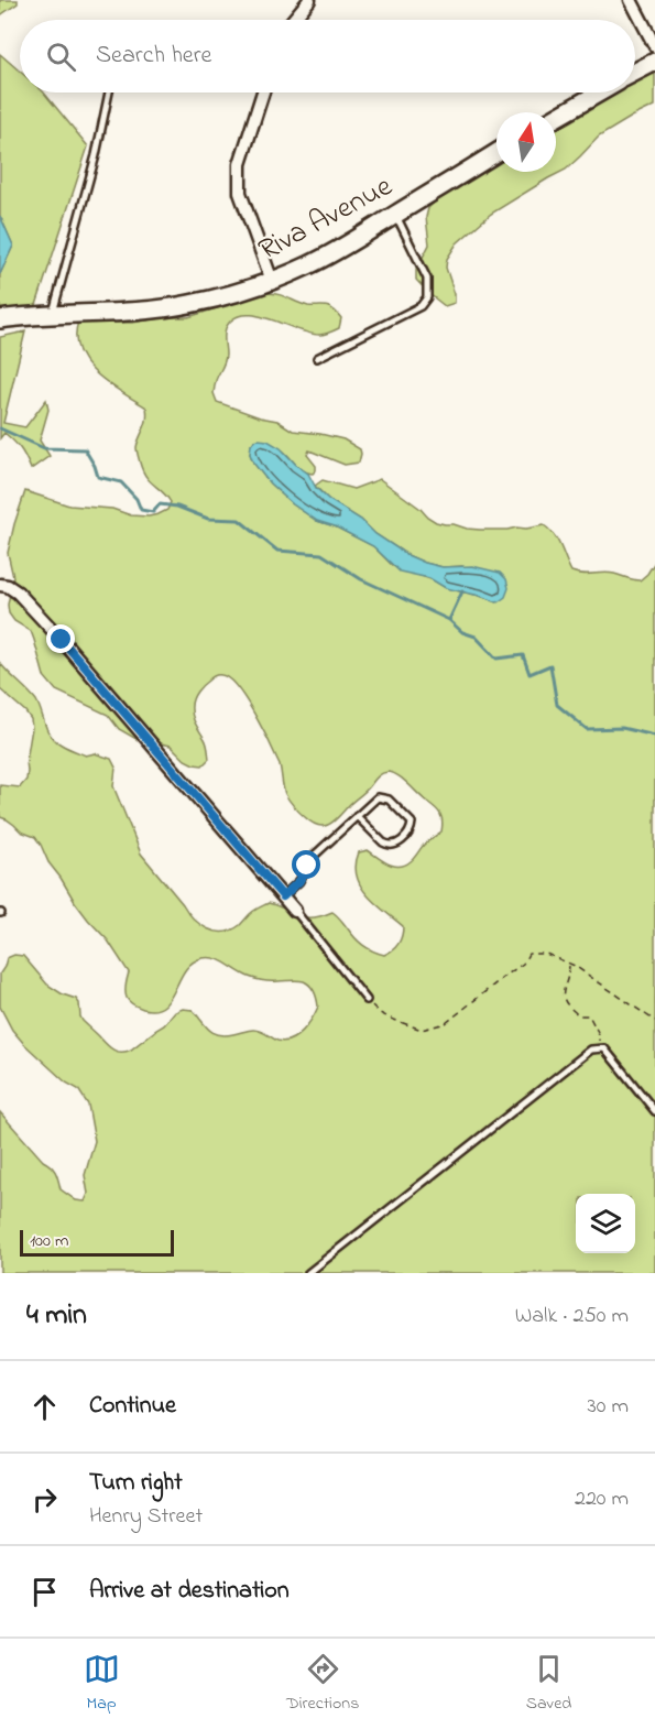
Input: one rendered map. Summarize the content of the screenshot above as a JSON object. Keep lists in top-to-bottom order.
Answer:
{
  "streets": {
    "street": ["Riva Avenue"]
  },
  "scale_bar": "100 m",
  "north": "top",
  "page": {
    "search": "Search here",
    "scale": "100 m",
    "heading": ["4 min", "Walk · 250 m"],
    "list": [
      ["Continue", "30 m"],
      ["Turn right", "Henry Street", "220 m"],
      "Arrive at destination"
    ],
    "nav": ["Map", "Directions", "Saved"]
  }
}
